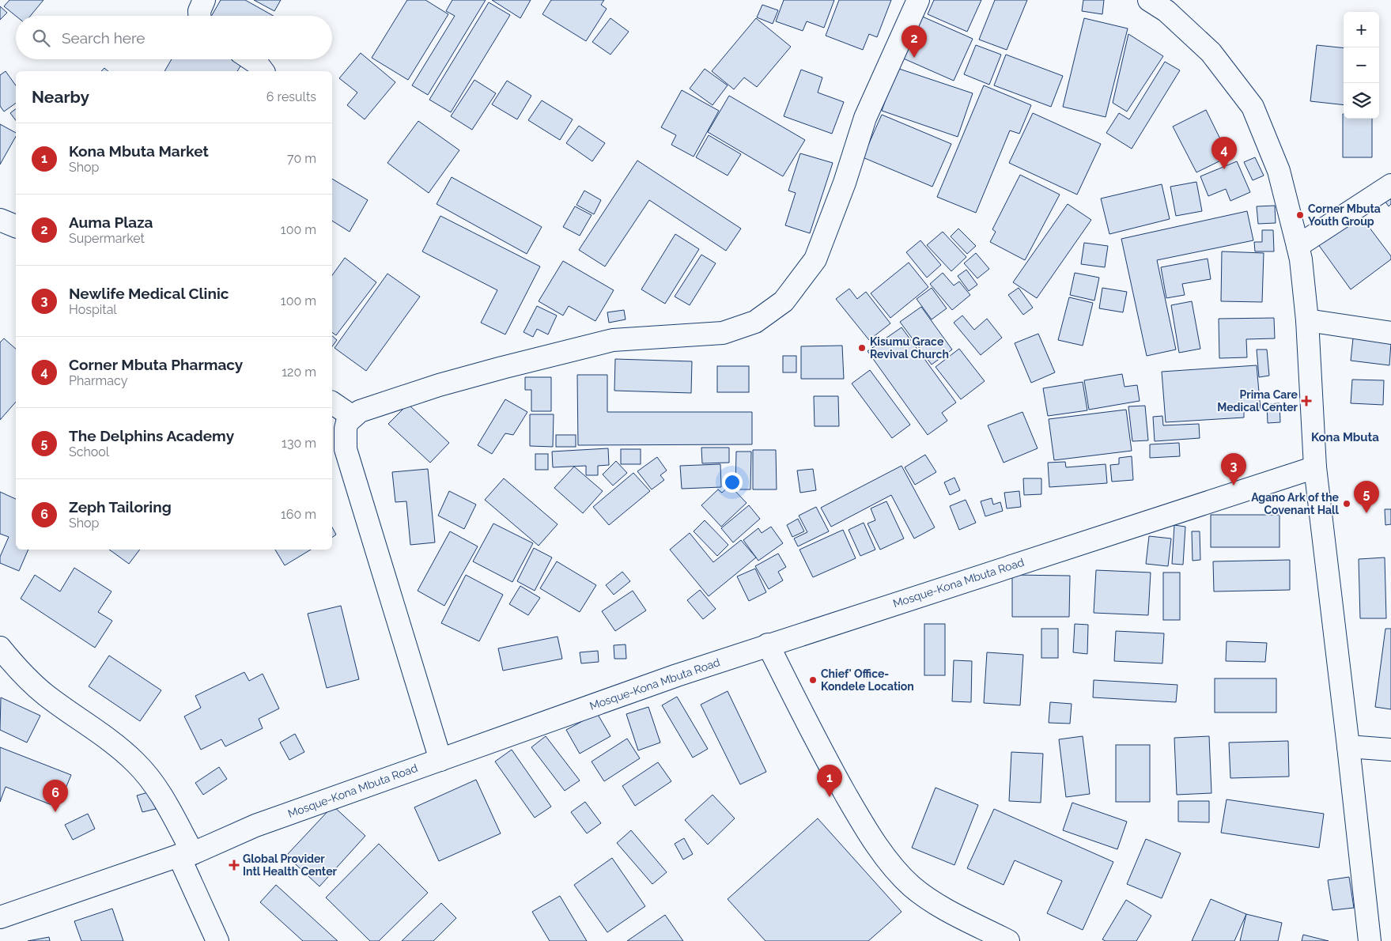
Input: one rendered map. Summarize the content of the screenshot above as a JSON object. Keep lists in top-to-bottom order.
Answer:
{
  "streets": {
    "street": ["Mosque-Kona Mbuta Road"]
  },
  "districts": ["Kona Mbuta"],
  "places": {
    "other": [
      "Corner Mbuta Youth Group",
      "Kisumu Grace Revival Church",
      "Agano Ark of the Covenant Hall",
      "Chief' Office- Kondele Location"
    ],
    "health": ["Prima Care Medical Center", "Global Provider Intl Health Center"]
  },
  "page": {
    "map_buttons": ["+", "−"],
    "search": "Search here",
    "pins": [
      "2",
      "4",
      "3",
      "5",
      "1",
      "6"
    ],
    "heading": ["Nearby", "6 results"],
    "list": [
      {
        "mark": "1",
        "name": "Kona Mbuta Market",
        "note": "Shop",
        "value": "70 m"
      },
      {
        "mark": "2",
        "name": "Auma Plaza",
        "note": "Supermarket",
        "value": "100 m"
      },
      {
        "mark": "3",
        "name": "Newlife Medical Clinic",
        "note": "Hospital",
        "value": "100 m"
      },
      {
        "mark": "4",
        "name": "Corner Mbuta Pharmacy",
        "note": "Pharmacy",
        "value": "120 m"
      },
      {
        "mark": "5",
        "name": "The Delphins Academy",
        "note": "School",
        "value": "130 m"
      },
      {
        "mark": "6",
        "name": "Zeph Tailoring",
        "note": "Shop",
        "value": "160 m"
      }
    ]
  }
}
